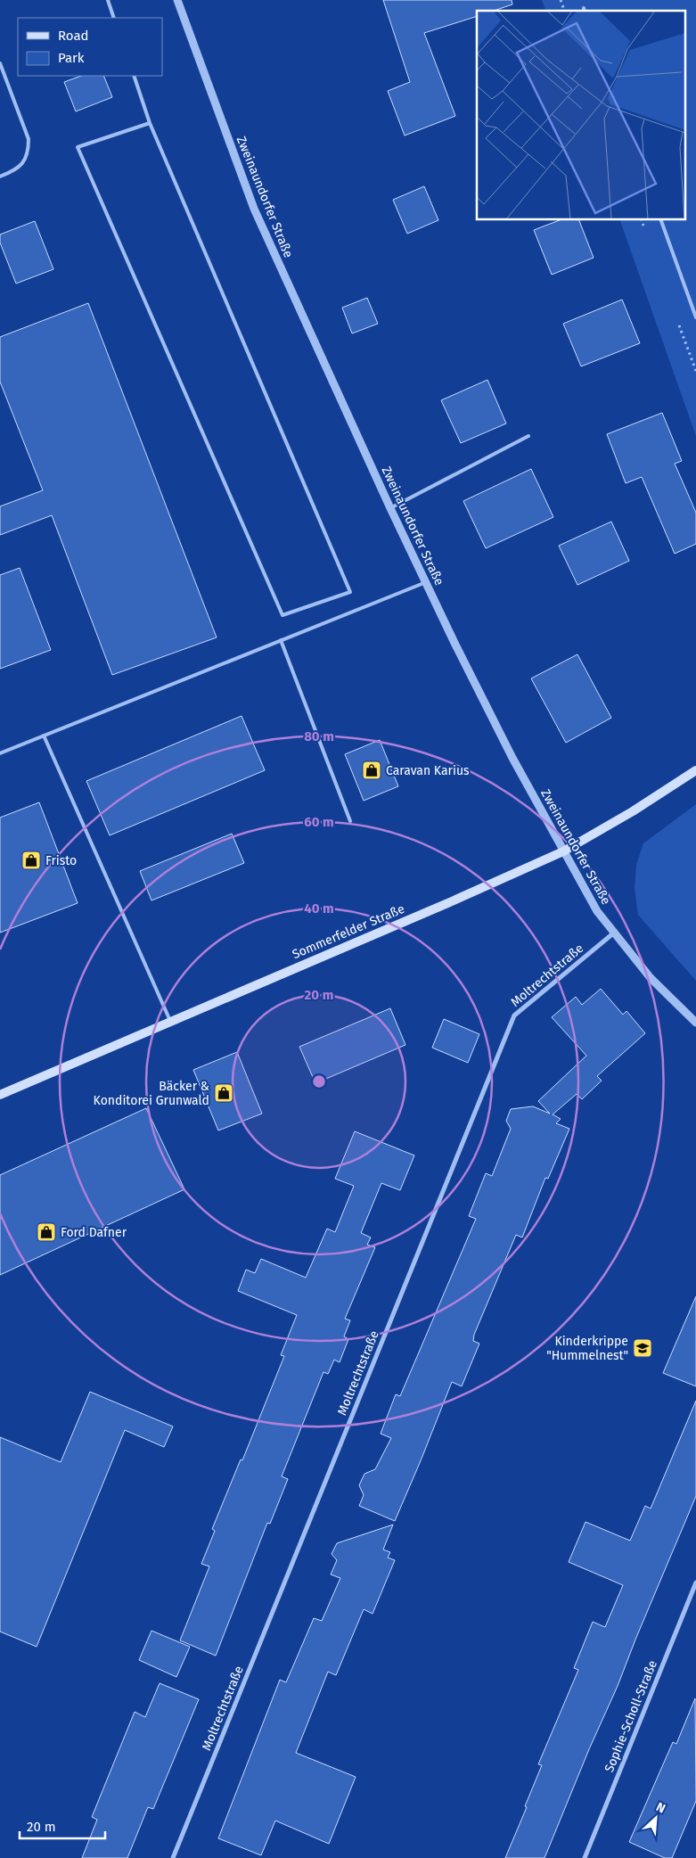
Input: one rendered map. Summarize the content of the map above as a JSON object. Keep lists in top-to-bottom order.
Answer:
{
  "streets": {
    "main road": ["Sommerfelder Straße"],
    "street": ["Zweinaundorfer Straße", "Moltrechtstraße", "Sophie-Scholl-Straße"]
  },
  "crossings": [
    ["Zweinaundorfer Straße", "Sommerfelder Straße"],
    ["Zweinaundorfer Straße", "Moltrechtstraße"]
  ],
  "places": {
    "shop": [
      "Caravan Karius",
      "Fristo",
      "Bäcker & Konditorei Grunwald",
      "Ford Dafner"
    ],
    "school or university": ["Kinderkrippe \"Hummelnest\""]
  },
  "legend": ["Road", "Park"],
  "scale_bar": "20 m",
  "north": "top right",
  "rings": [
    "80 m",
    "60 m",
    "40 m",
    "20 m"
  ]
}
